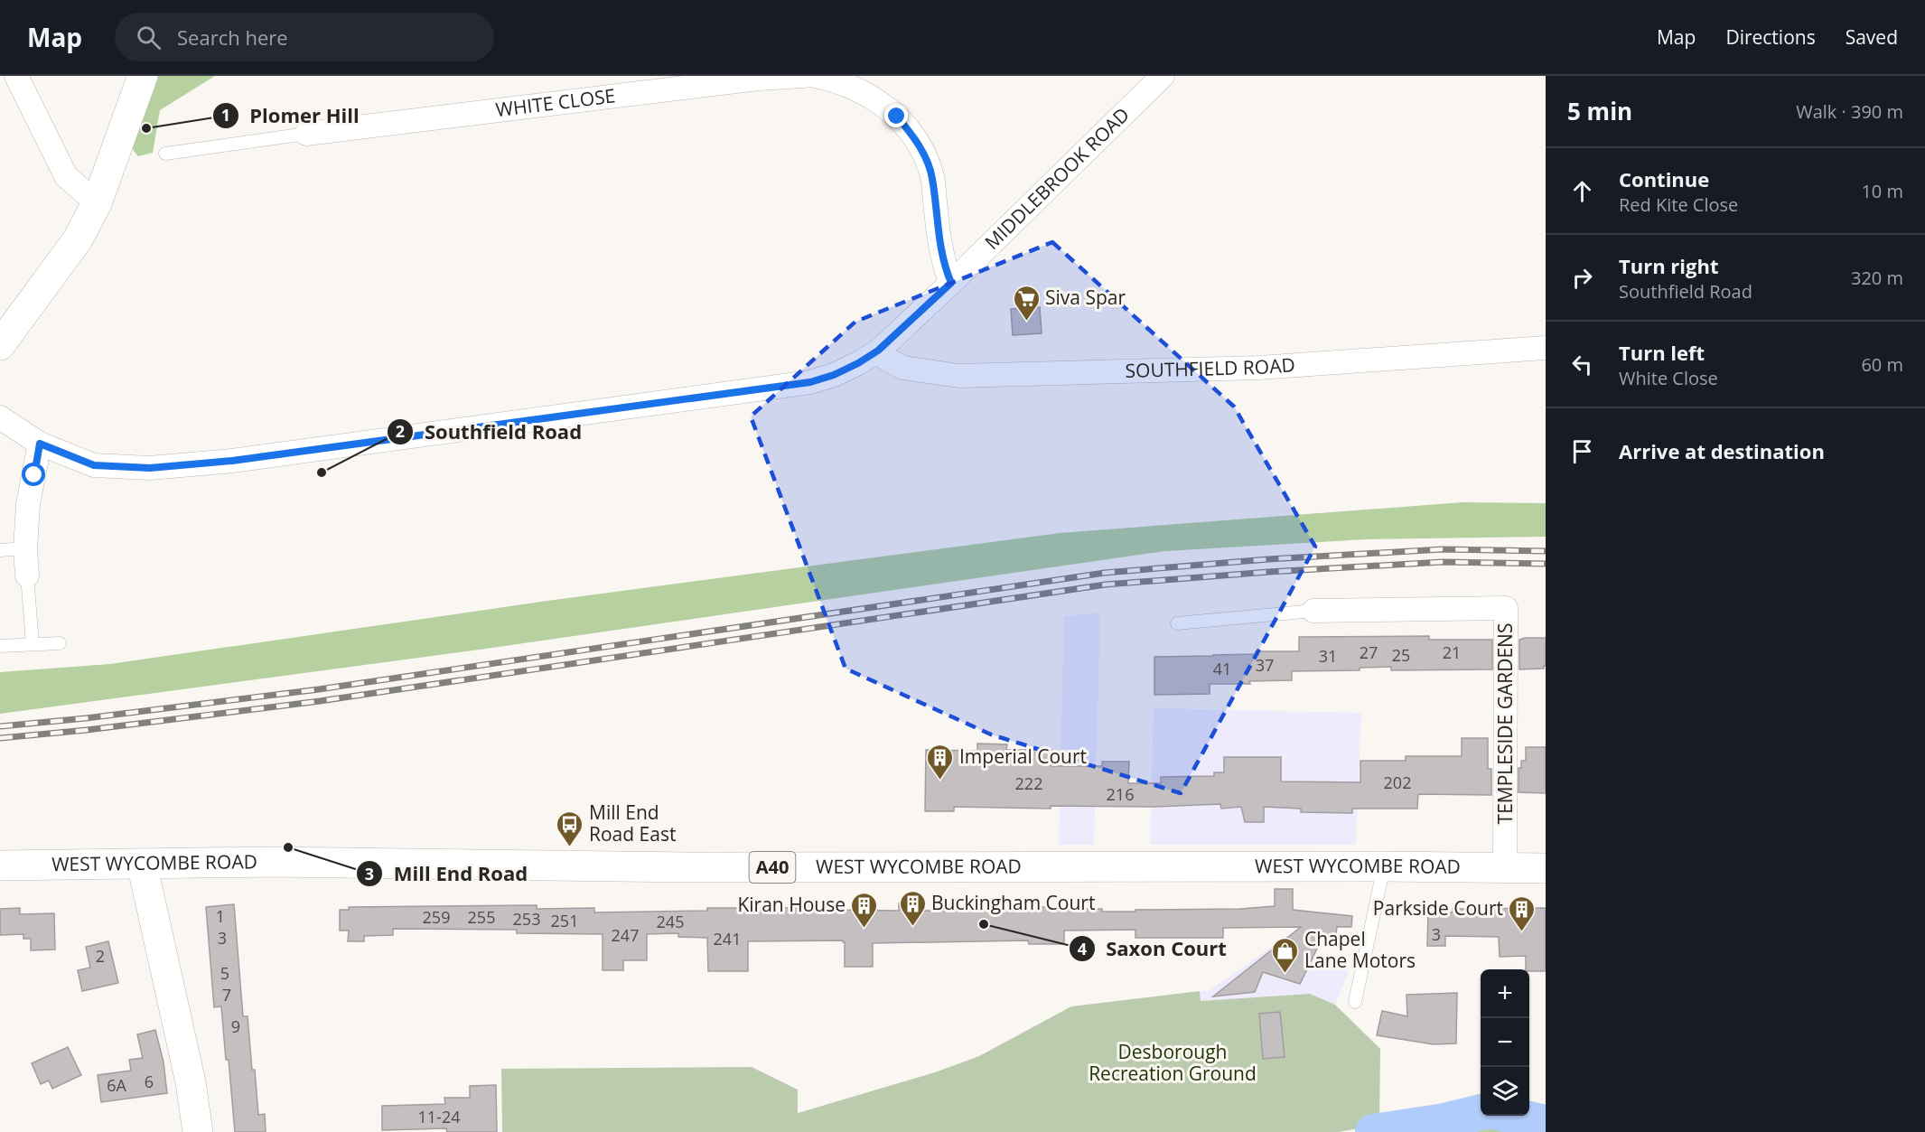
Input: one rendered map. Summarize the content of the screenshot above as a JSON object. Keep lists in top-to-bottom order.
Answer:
{
  "streets": {
    "main road": ["WEST WYCOMBE ROAD", "A40"],
    "street": [
      "WHITE CLOSE",
      "MIDDLEBROOK ROAD",
      "SOUTHFIELD ROAD",
      "TEMPLESIDE GARDENS"
    ]
  },
  "crossings": [
    ["TEMPLESIDE GARDENS", "WEST WYCOMBE ROAD"]
  ],
  "parks": ["Desborough Recreation Ground"],
  "places": {
    "other": [
      "Plomer Hill",
      "Southfield Road",
      "Mill End Road",
      "Saxon Court"
    ],
    "supermarket": ["Siva Spar"],
    "building": [
      "Imperial Court",
      "Buckingham Court",
      "Kiran House",
      "Parkside Court"
    ],
    "bus stop": ["Mill End Road East"],
    "shop": ["Chapel Lane Motors"]
  },
  "house_numbers": [
    "27",
    "21",
    "25",
    "31",
    "37",
    "41",
    "202",
    "222",
    "216",
    "1",
    "259",
    "255",
    "253",
    "251",
    "245",
    "3",
    "247",
    "3",
    "241",
    "2",
    "5",
    "7",
    "9",
    "6",
    "6A",
    "11-24"
  ],
  "page": {
    "header": "Map",
    "search": "Search here",
    "nav": ["Map", "Directions", "Saved"],
    "heading": ["5 min", "Walk · 390 m"],
    "list": [
      ["Continue", "Red Kite Close", "10 m"],
      ["Turn right", "Southfield Road", "320 m"],
      ["Turn left", "White Close", "60 m"],
      "Arrive at destination"
    ],
    "map_buttons": ["+", "−"]
  }
}
